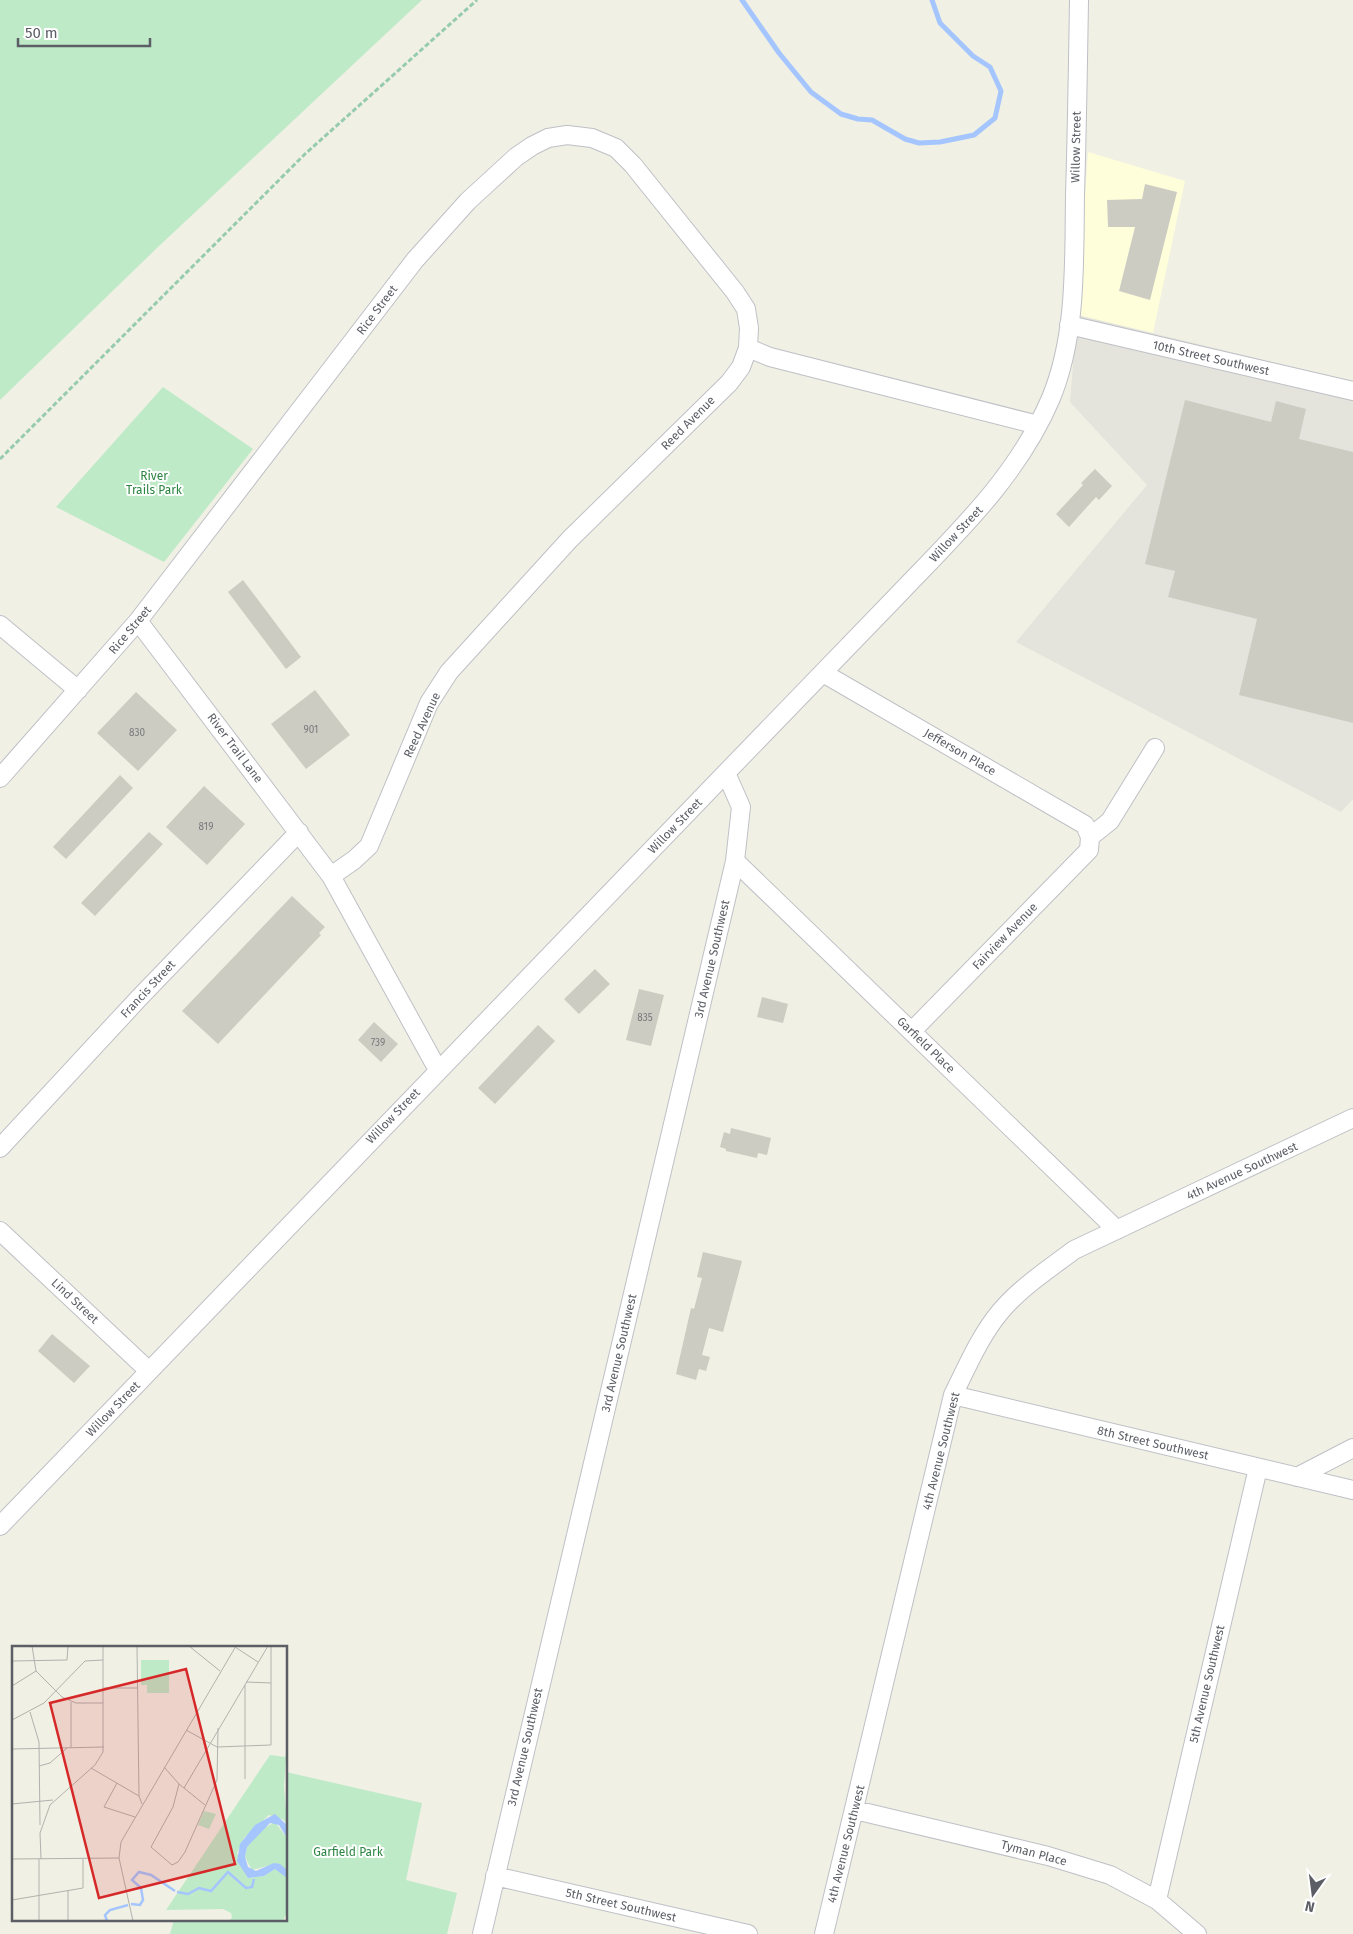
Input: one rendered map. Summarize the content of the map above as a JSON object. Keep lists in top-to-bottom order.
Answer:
{
  "streets": {
    "street": [
      "Willow Street",
      "Rice Street",
      "10th Street Southwest",
      "Reed Avenue",
      "River Trail Lane",
      "Jefferson Place",
      "Fairview Avenue",
      "3rd Avenue Southwest",
      "Francis Street",
      "Garfield Place",
      "4th Avenue Southwest",
      "Lind Street",
      "8th Street Southwest",
      "5th Avenue Southwest",
      "Tyman Place",
      "5th Street Southwest"
    ]
  },
  "crossings": [
    ["Willow Street", "10th Street Southwest"],
    ["Willow Street", "Jefferson Place"],
    ["Willow Street", "3rd Avenue Southwest"],
    ["Willow Street", "Lind Street"],
    ["Rice Street", "Reed Avenue"],
    ["Rice Street", "River Trail Lane"],
    ["Reed Avenue", "River Trail Lane"],
    ["River Trail Lane", "Francis Street"],
    ["Jefferson Place", "Fairview Avenue"],
    ["Fairview Avenue", "Garfield Place"],
    ["3rd Avenue Southwest", "Garfield Place"],
    ["3rd Avenue Southwest", "5th Street Southwest"],
    ["Garfield Place", "4th Avenue Southwest"],
    ["4th Avenue Southwest", "8th Street Southwest"],
    ["4th Avenue Southwest", "Tyman Place"],
    ["8th Street Southwest", "5th Avenue Southwest"],
    ["5th Avenue Southwest", "Tyman Place"]
  ],
  "parks": ["River Trails Park", "Garfield Park"],
  "house_numbers": [
    "901",
    "830",
    "819",
    "835",
    "739"
  ],
  "scale_bar": "50 m",
  "north": "bottom"
}
